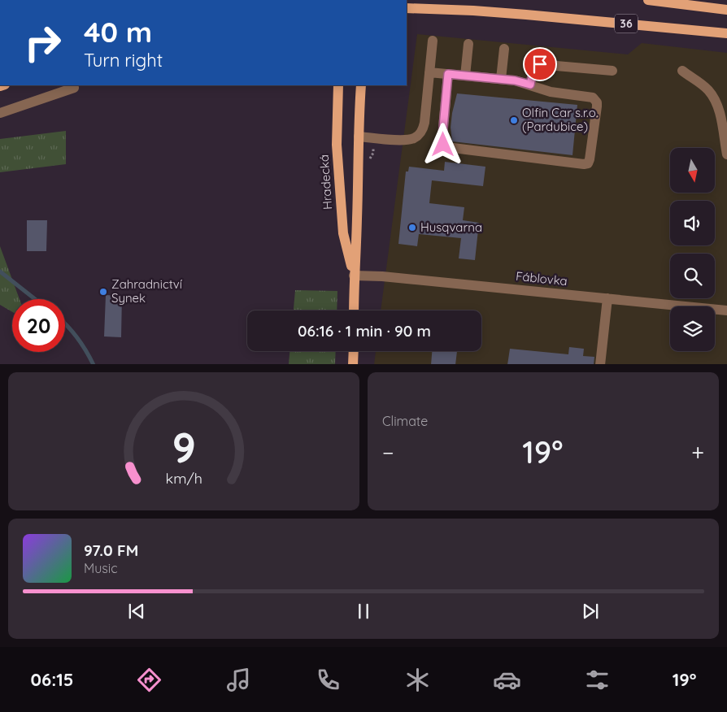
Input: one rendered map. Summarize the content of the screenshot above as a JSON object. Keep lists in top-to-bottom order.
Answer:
{
  "streets": {
    "main road": ["36", "Hradecká"],
    "street": ["Fáblovka"]
  },
  "crossings": [
    ["Hradecká", "Fáblovka"]
  ],
  "places": ["Olfin Car s.r.o. (Pardubice)", "Husqvarna", "Zahradnictví Synek"],
  "north": "bottom",
  "page": {
    "turn": ["40 m", "Turn right"],
    "limit": "20",
    "trip": "06:16 · 1 min · 90 m",
    "tile": "Climate",
    "heat": ["−", "19°", "+"],
    "song": ["97.0 FM", "Music"],
    "tabs": ["06:15", "19°"],
    "gauge": ["9", "km/h"]
  }
}
